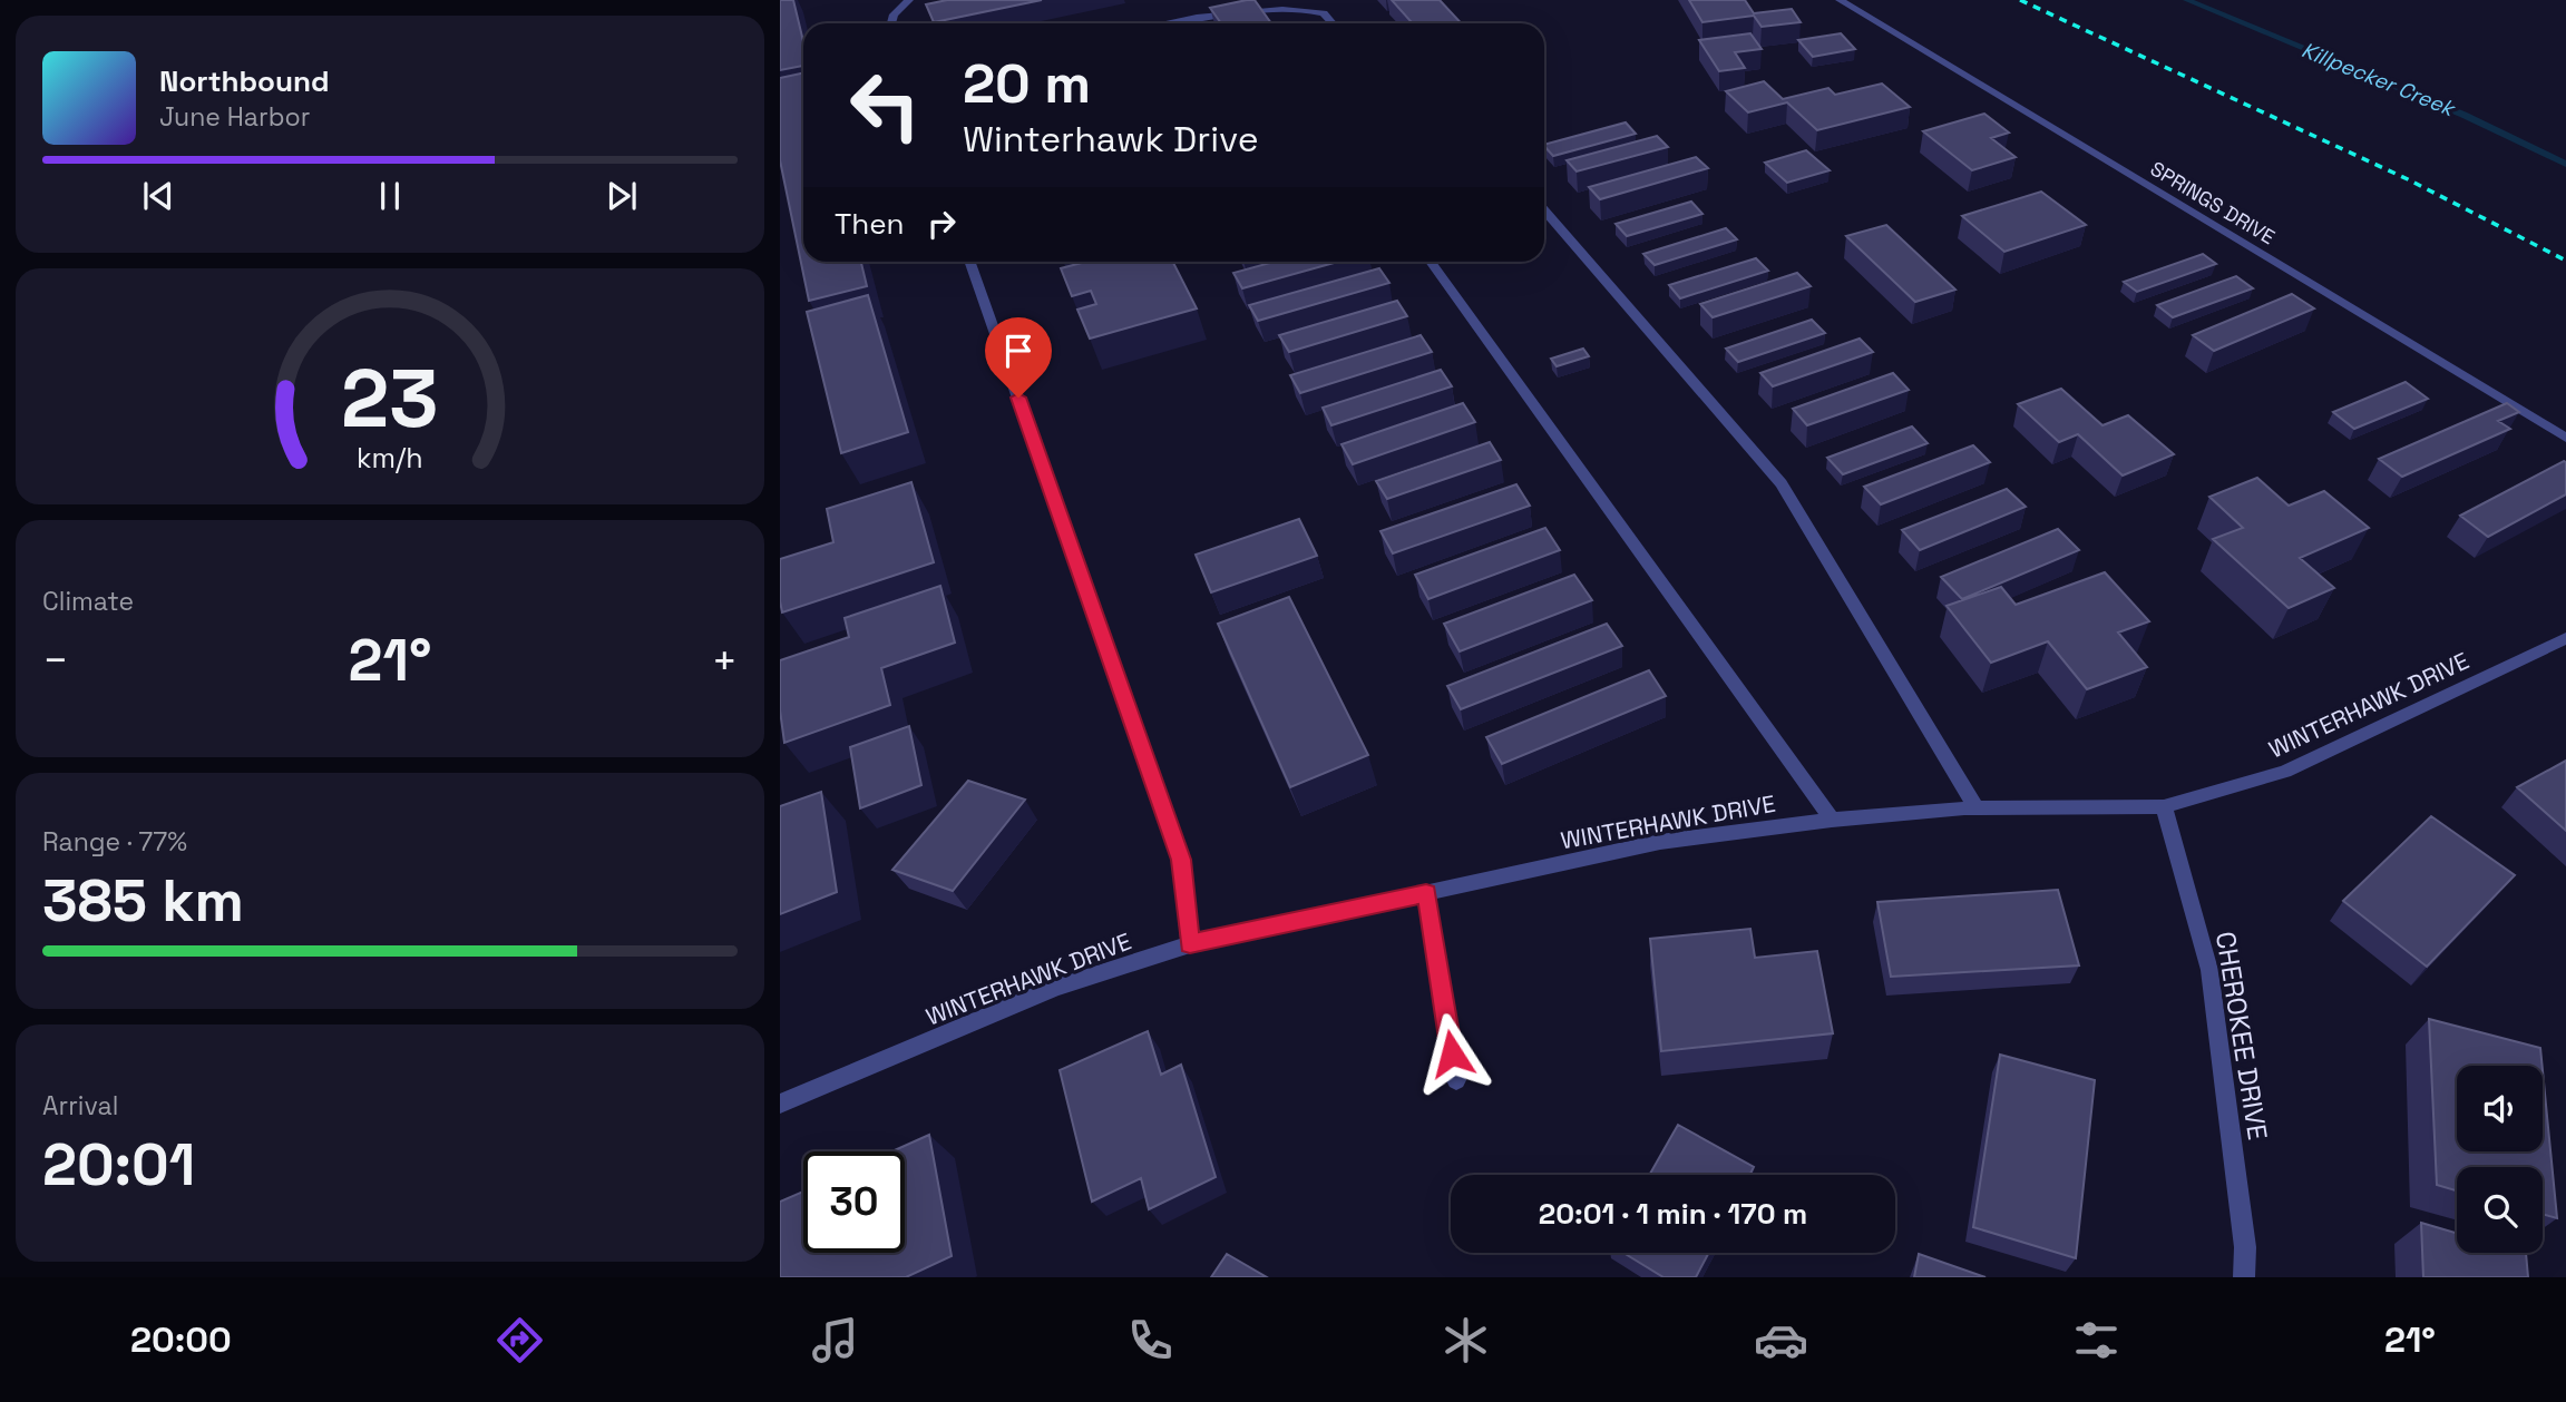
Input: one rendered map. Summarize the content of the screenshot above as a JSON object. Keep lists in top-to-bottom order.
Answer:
{
  "streets": {
    "street": ["SPRINGS DRIVE", "WINTERHAWK DRIVE", "CHEROKEE DRIVE"]
  },
  "crossings": [
    ["WINTERHAWK DRIVE", "CHEROKEE DRIVE"]
  ],
  "water": ["Killpecker Creek"],
  "page": {
    "turn": ["20 m", "Winterhawk Drive"],
    "song": ["Northbound", "June Harbor"],
    "then": "Then",
    "tile": [
      "Climate",
      ["Range · 77%", "385 km"],
      ["Arrival", "20:01"]
    ],
    "heat": ["−", "21°", "+"],
    "limit": "30",
    "trip": "20:01 · 1 min · 170 m",
    "tabs": ["20:00", "21°"],
    "gauge": ["23", "km/h"]
  }
}
